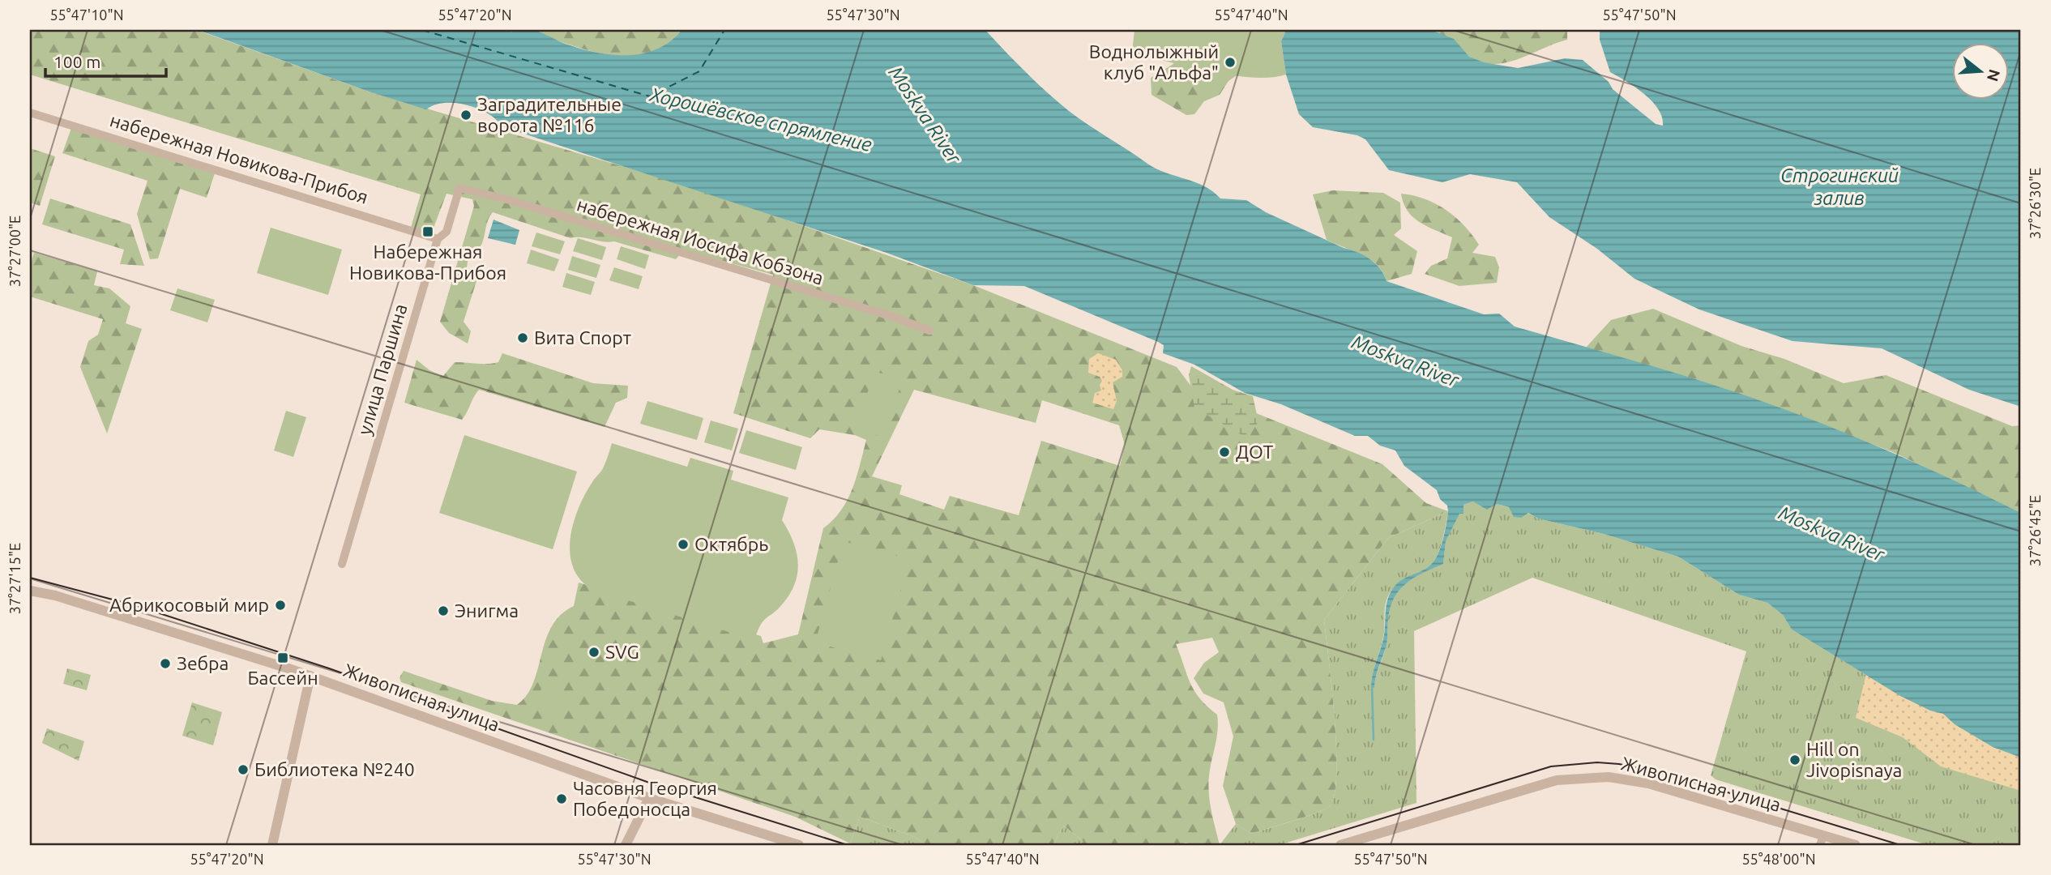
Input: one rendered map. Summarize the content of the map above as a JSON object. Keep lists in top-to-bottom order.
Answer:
{
  "streets": {
    "street": [
      "набережная Новикова-Прибоя",
      "набережная Иосифа Кобзона",
      "улица Паршина",
      "Живописная улица"
    ]
  },
  "crossings": [
    ["набережная Новикова-Прибоя", "улица Паршина"],
    ["набережная Иосифа Кобзона", "улица Паршина"]
  ],
  "water": ["Moskva River", "Хорошёвское спрямление", "Строгинский залив"],
  "places": {
    "other": [
      "Воднолыжный клуб \"Альфа\"",
      "Заградительные ворота №116",
      "Вита Спорт",
      "ДОТ",
      "Октябрь",
      "Абрикосовый мир",
      "Энигма",
      "SVG",
      "Зебра",
      "Hill on Jivopisnaya",
      "Библиотека №240",
      "Часовня Георгия Победоносца"
    ],
    "transit": ["Набережная Новикова-Прибоя", "Бассейн"]
  },
  "scale_bar": "100 m",
  "north": "right",
  "coordinates": [
    "55°47'10\"N",
    "55°47'20\"N",
    "55°47'30\"N",
    "55°47'40\"N",
    "55°47'50\"N",
    "37°26'30\"E",
    "37°27'00\"E",
    "37°26'45\"E",
    "37°27'15\"E",
    "55°48'00\"N"
  ]
}
